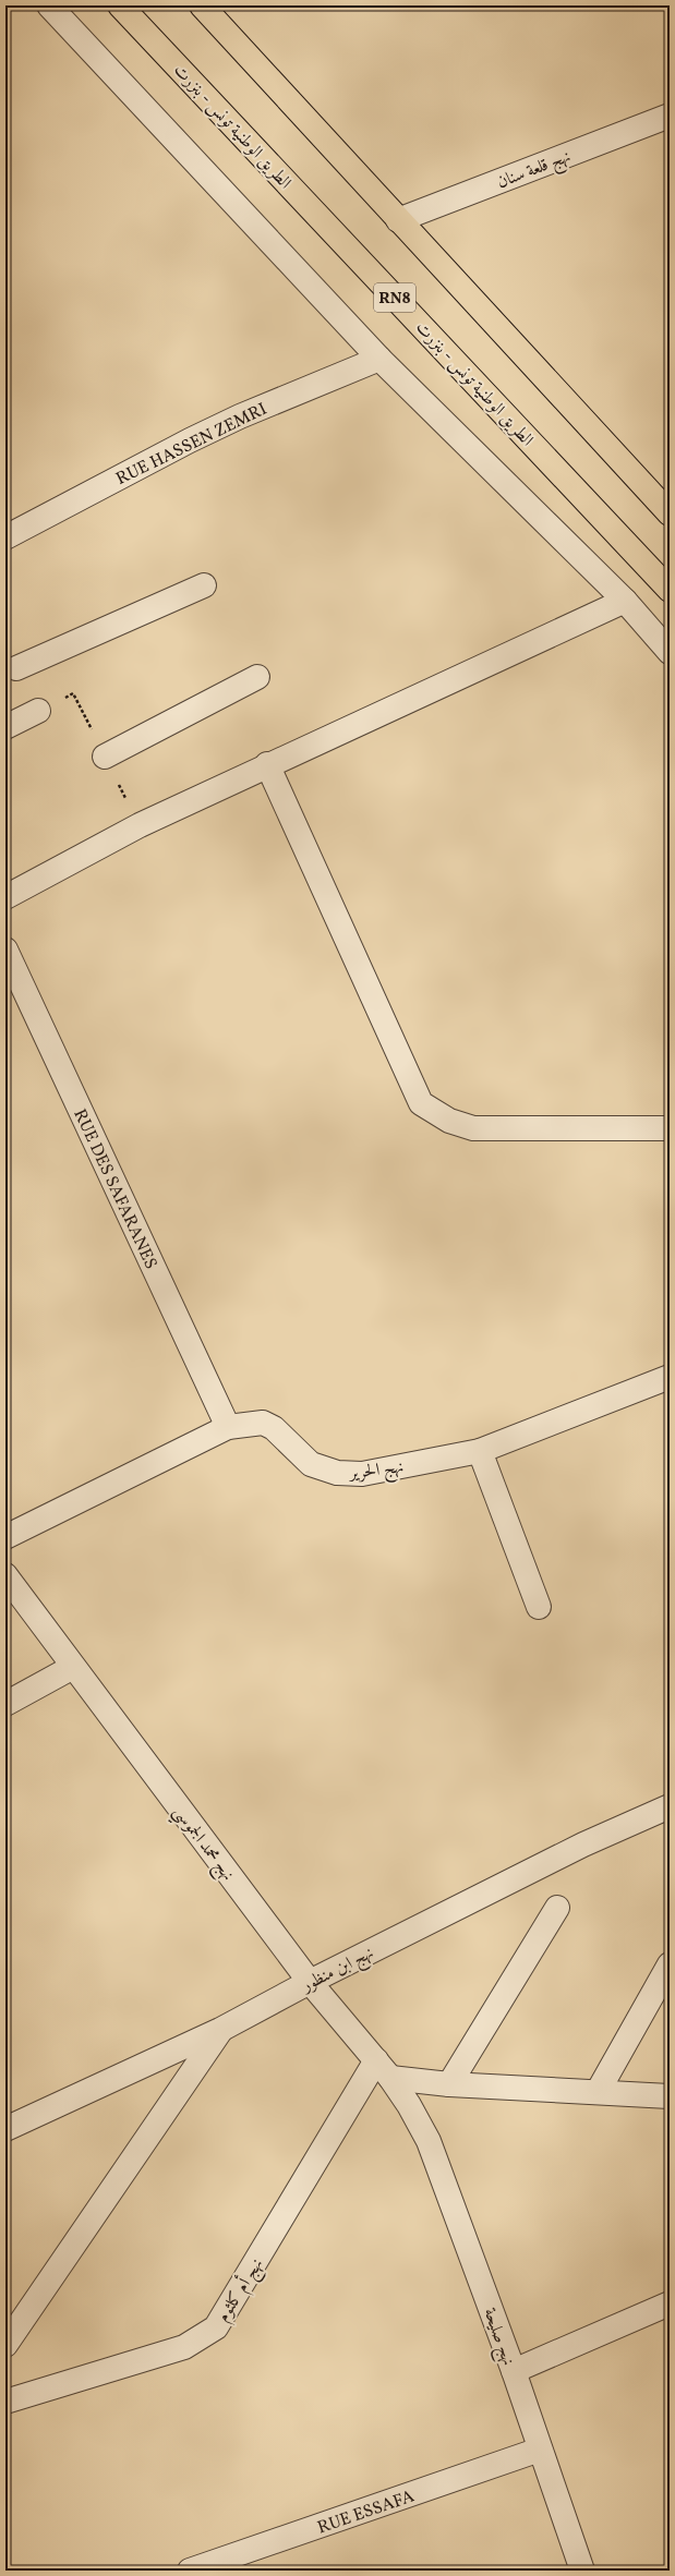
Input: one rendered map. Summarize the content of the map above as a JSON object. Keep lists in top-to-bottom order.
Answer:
{
  "streets": {
    "highway": ["الطريق الوطنية تونس - بنزرت", "RN8"],
    "street": [
      "نهج قلعة سنان",
      "RUE HASSEN ZEMRI",
      "RUE DES SAFARANES",
      "نهج الحرير",
      "نهج محمد الجموسي",
      "نهج ابن منظور",
      "نهج أم كلثوم",
      "نهج صليحة",
      "RUE ESSAFA"
    ]
  },
  "crossings": [
    ["RUE DES SAFARANES", "نهج الحرير"],
    ["نهج محمد الجموسي", "نهج ابن منظور"],
    ["نهج محمد الجموسي", "نهج أم كلثوم"],
    ["نهج محمد الجموسي", "نهج صليحة"],
    ["نهج صليحة", "RUE ESSAFA"]
  ]
}
